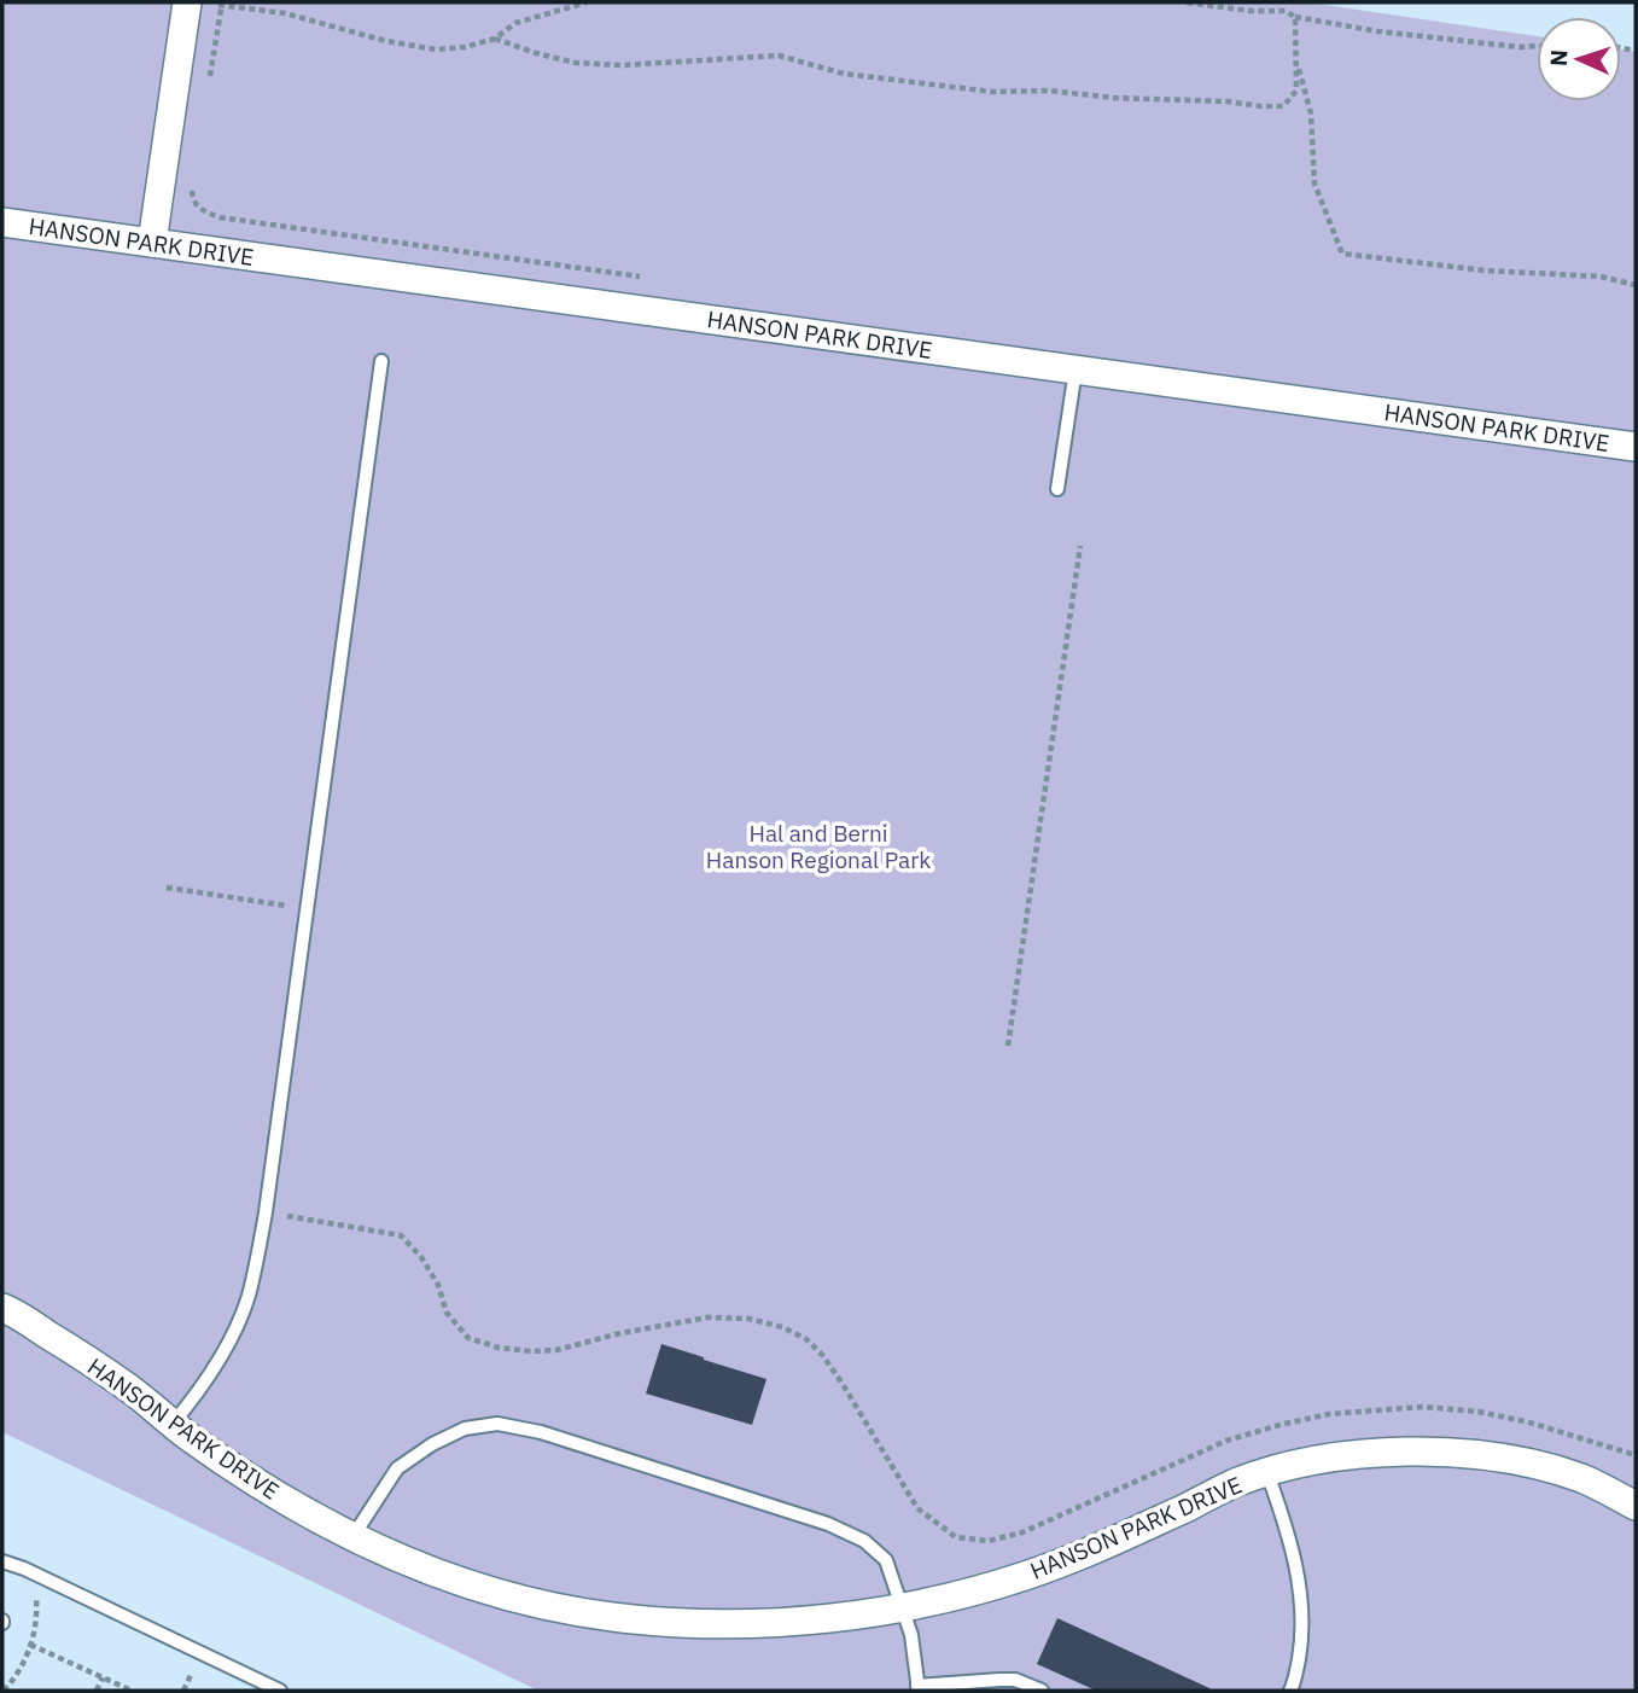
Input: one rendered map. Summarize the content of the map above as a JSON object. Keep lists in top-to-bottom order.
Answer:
{
  "streets": {
    "street": ["HANSON PARK DRIVE"]
  },
  "parks": ["Hal and Berni Hanson Regional Park"],
  "north": "left"
}
